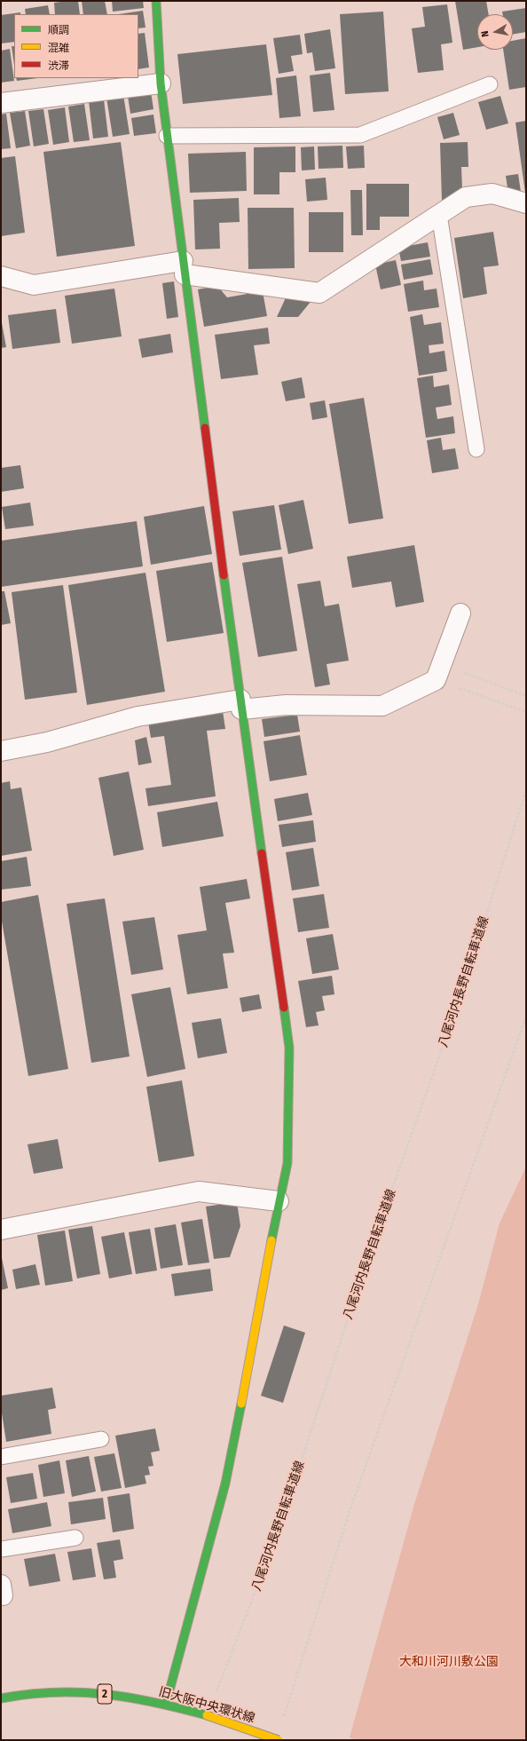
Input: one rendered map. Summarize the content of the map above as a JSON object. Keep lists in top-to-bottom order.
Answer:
{
  "streets": {
    "street": ["2", "旧大阪中央環状線"],
    "path": ["八尾河内長野自転車道線"]
  },
  "crossings": [
    ["八尾河内長野自転車道線", "旧大阪中央環状線"]
  ],
  "parks": ["大和川河川敷公園"],
  "legend": ["順調", "混雑", "渋滞"],
  "north": "left"
}
